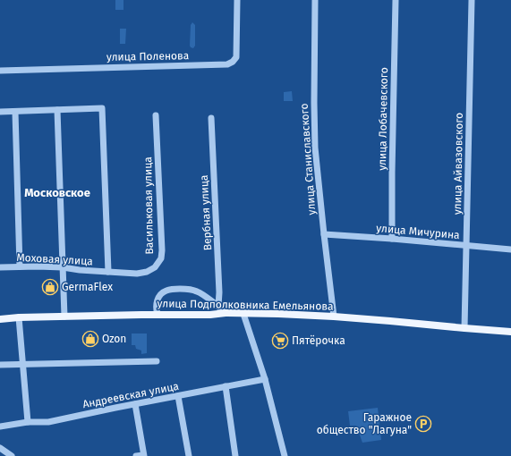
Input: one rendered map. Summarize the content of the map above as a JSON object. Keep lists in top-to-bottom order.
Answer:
{
  "streets": {
    "main road": ["улица Подполковника Емельянова"],
    "street": [
      "улица Поленова",
      "улица Лобачевского",
      "улица Станиславского",
      "улица Айвазовского",
      "Васильковая улица",
      "Вербная улица",
      "улица Мичурина",
      "Моховая улица",
      "Андреевская улица"
    ]
  },
  "crossings": [
    ["улица Лобачевского", "улица Мичурина"],
    ["улица Станиславского", "улица Мичурина"],
    ["улица Станиславского", "улица Подполковника Емельянова"],
    ["улица Айвазовского", "улица Мичурина"],
    ["улица Айвазовского", "улица Подполковника Емельянова"],
    ["Васильковая улица", "Моховая улица"]
  ],
  "districts": ["Московское"],
  "places": {
    "shop": ["GermaFlex", "Ozon"],
    "supermarket": ["Пятёрочка"],
    "parking": ["Гаражное общество \"Лагуна\""]
  }
}
